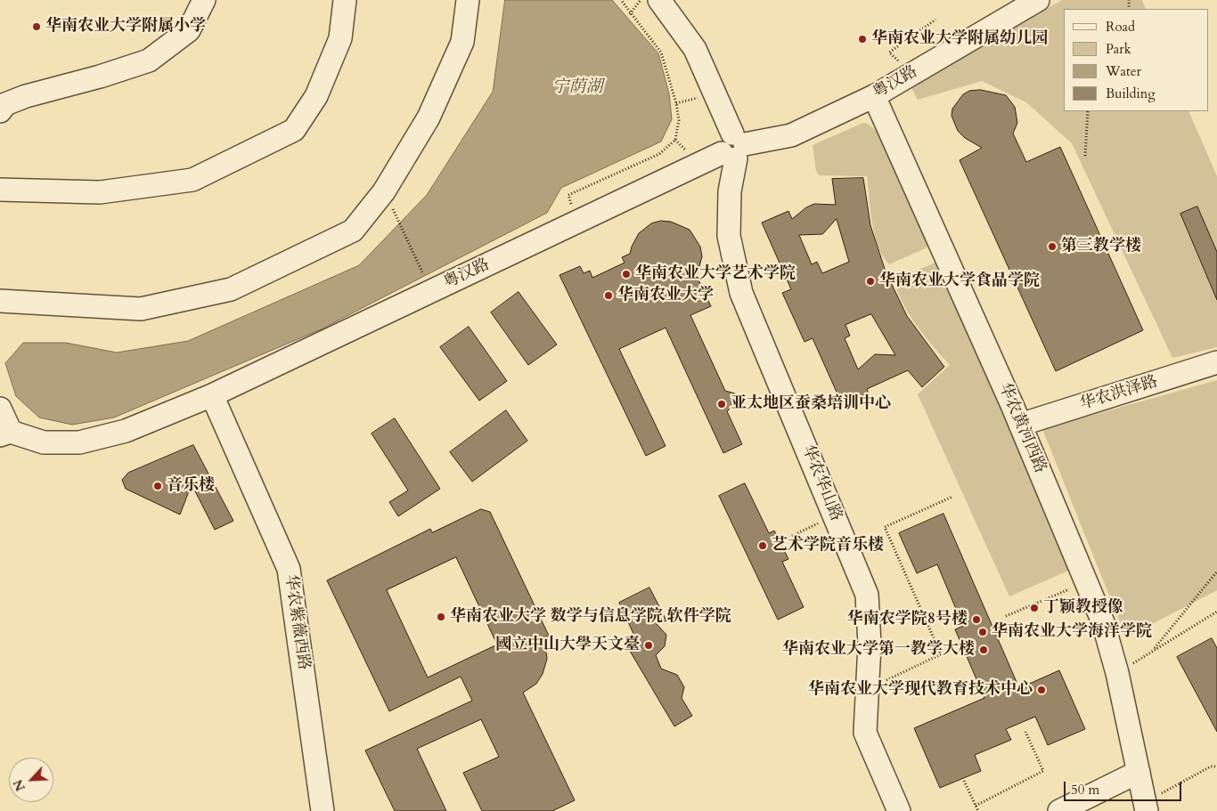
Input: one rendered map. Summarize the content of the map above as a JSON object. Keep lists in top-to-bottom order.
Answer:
{
  "streets": {
    "street": [
      "粤汉路",
      "华农洪泽路",
      "华农黄河西路",
      "华农华山路",
      "华农紫薇西路"
    ]
  },
  "crossings": [
    ["粤汉路", "华农黄河西路"],
    ["粤汉路", "华农华山路"],
    ["粤汉路", "华农紫薇西路"],
    ["华农洪泽路", "华农黄河西路"]
  ],
  "water": ["宁荫湖"],
  "places": [
    "华南农业大学附属小学",
    "华南农业大学附属幼儿园",
    "第三教学楼",
    "华南农业大学艺术学院",
    "华南农业大学食品学院",
    "华南农业大学",
    "亚太地区蚕桑培训中心",
    "音乐楼",
    "艺术学院音乐楼",
    "丁颖教授像",
    "华南农业大学 数学与信息学院 软件学院",
    "华南农学院8号楼",
    "华南农业大学海洋学院",
    "國立中山大學天文臺",
    "华南农业大学第一教学大楼",
    "华南农业大学现代教育技术中心"
  ],
  "legend": [
    "Road",
    "Park",
    "Water",
    "Building"
  ],
  "scale_bar": "50 m",
  "north": "bottom left"
}
